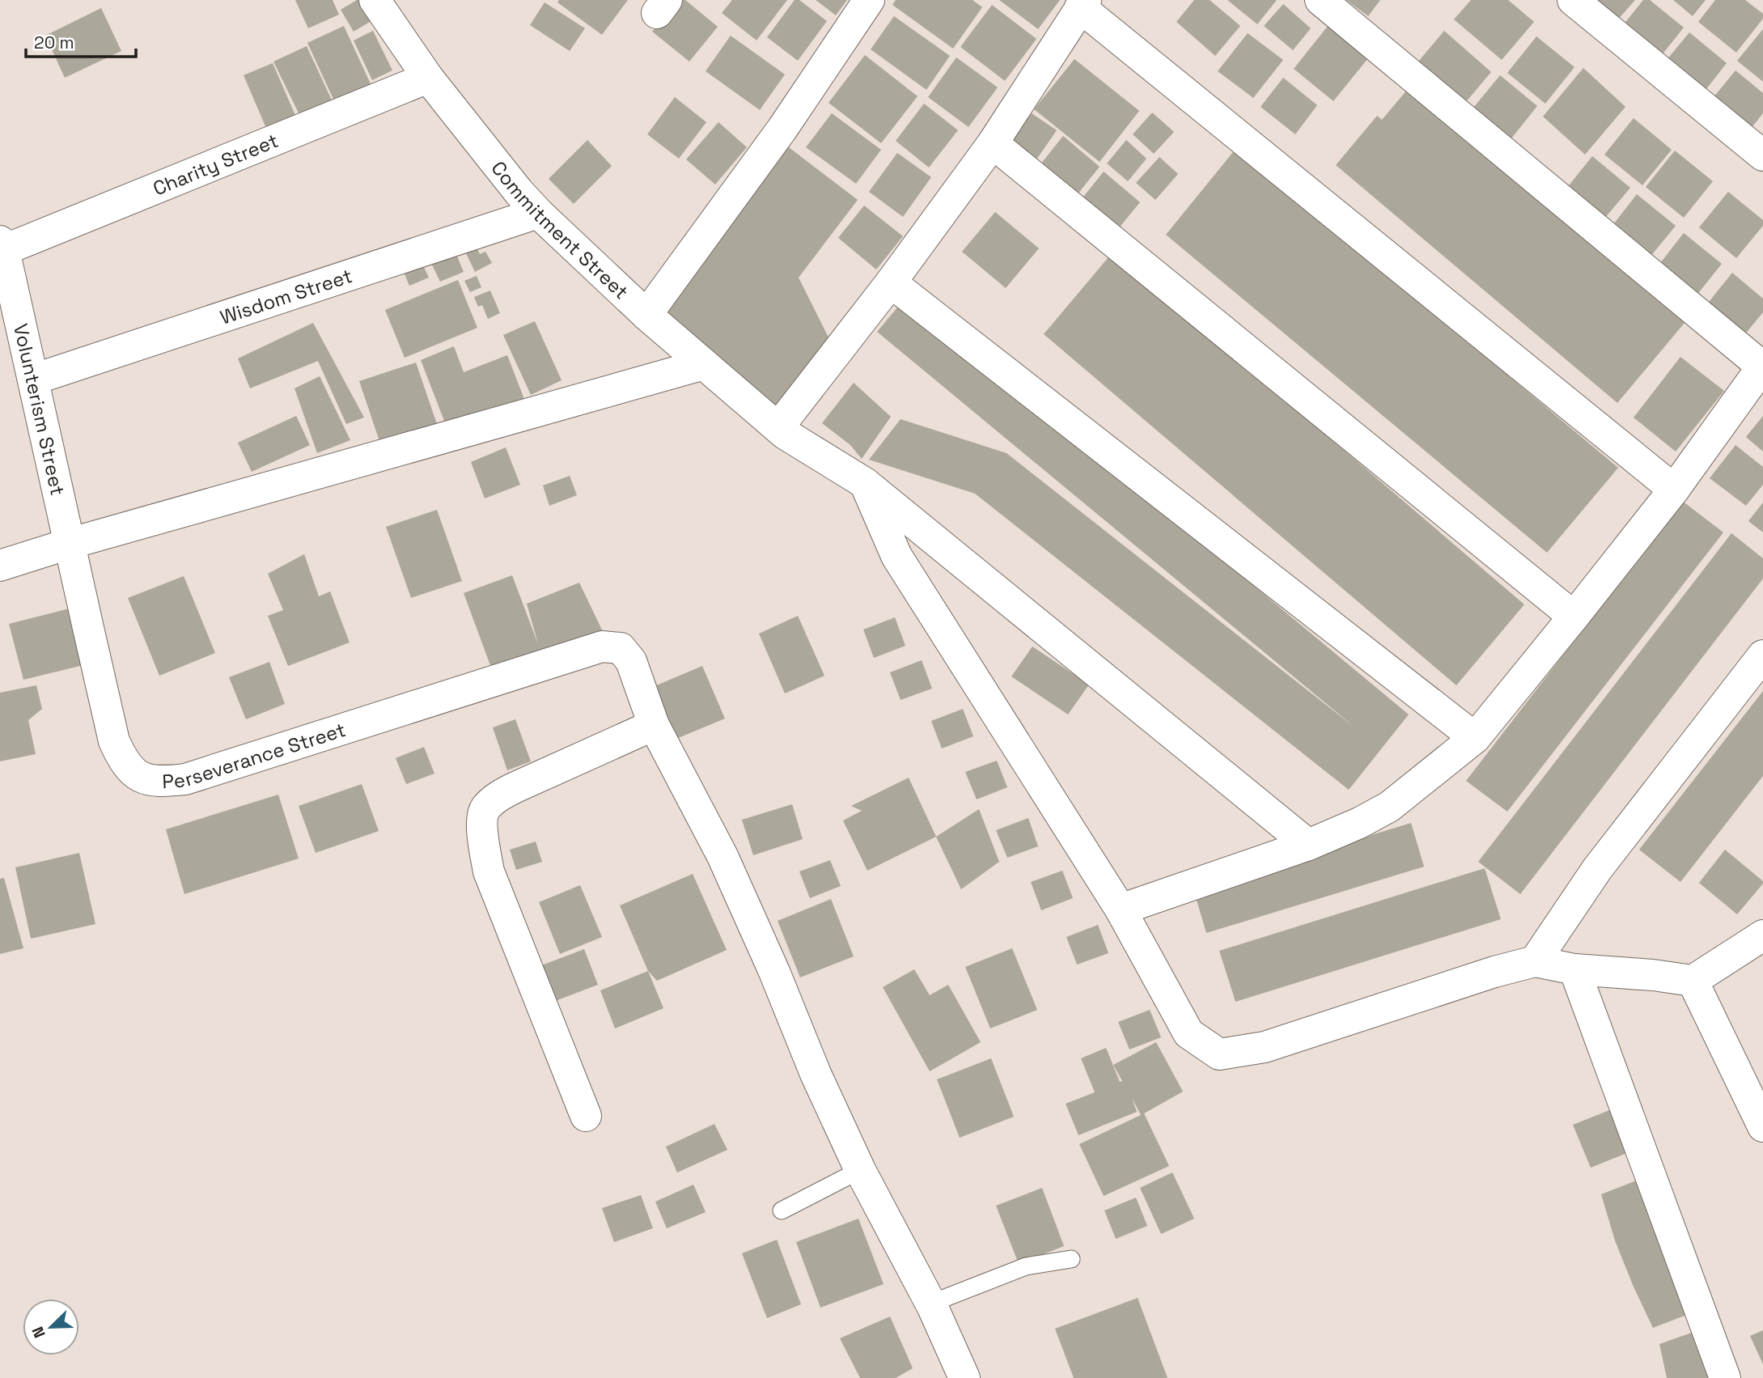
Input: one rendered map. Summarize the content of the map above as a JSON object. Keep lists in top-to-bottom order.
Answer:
{
  "streets": {
    "street": [
      "Charity Street",
      "Commitment Street",
      "Wisdom Street",
      "Volunterism Street",
      "Perseverance Street"
    ]
  },
  "crossings": [
    ["Charity Street", "Commitment Street"],
    ["Charity Street", "Volunterism Street"],
    ["Commitment Street", "Wisdom Street"],
    ["Wisdom Street", "Volunterism Street"],
    ["Volunterism Street", "Perseverance Street"]
  ],
  "scale_bar": "20 m",
  "north": "bottom left"
}
